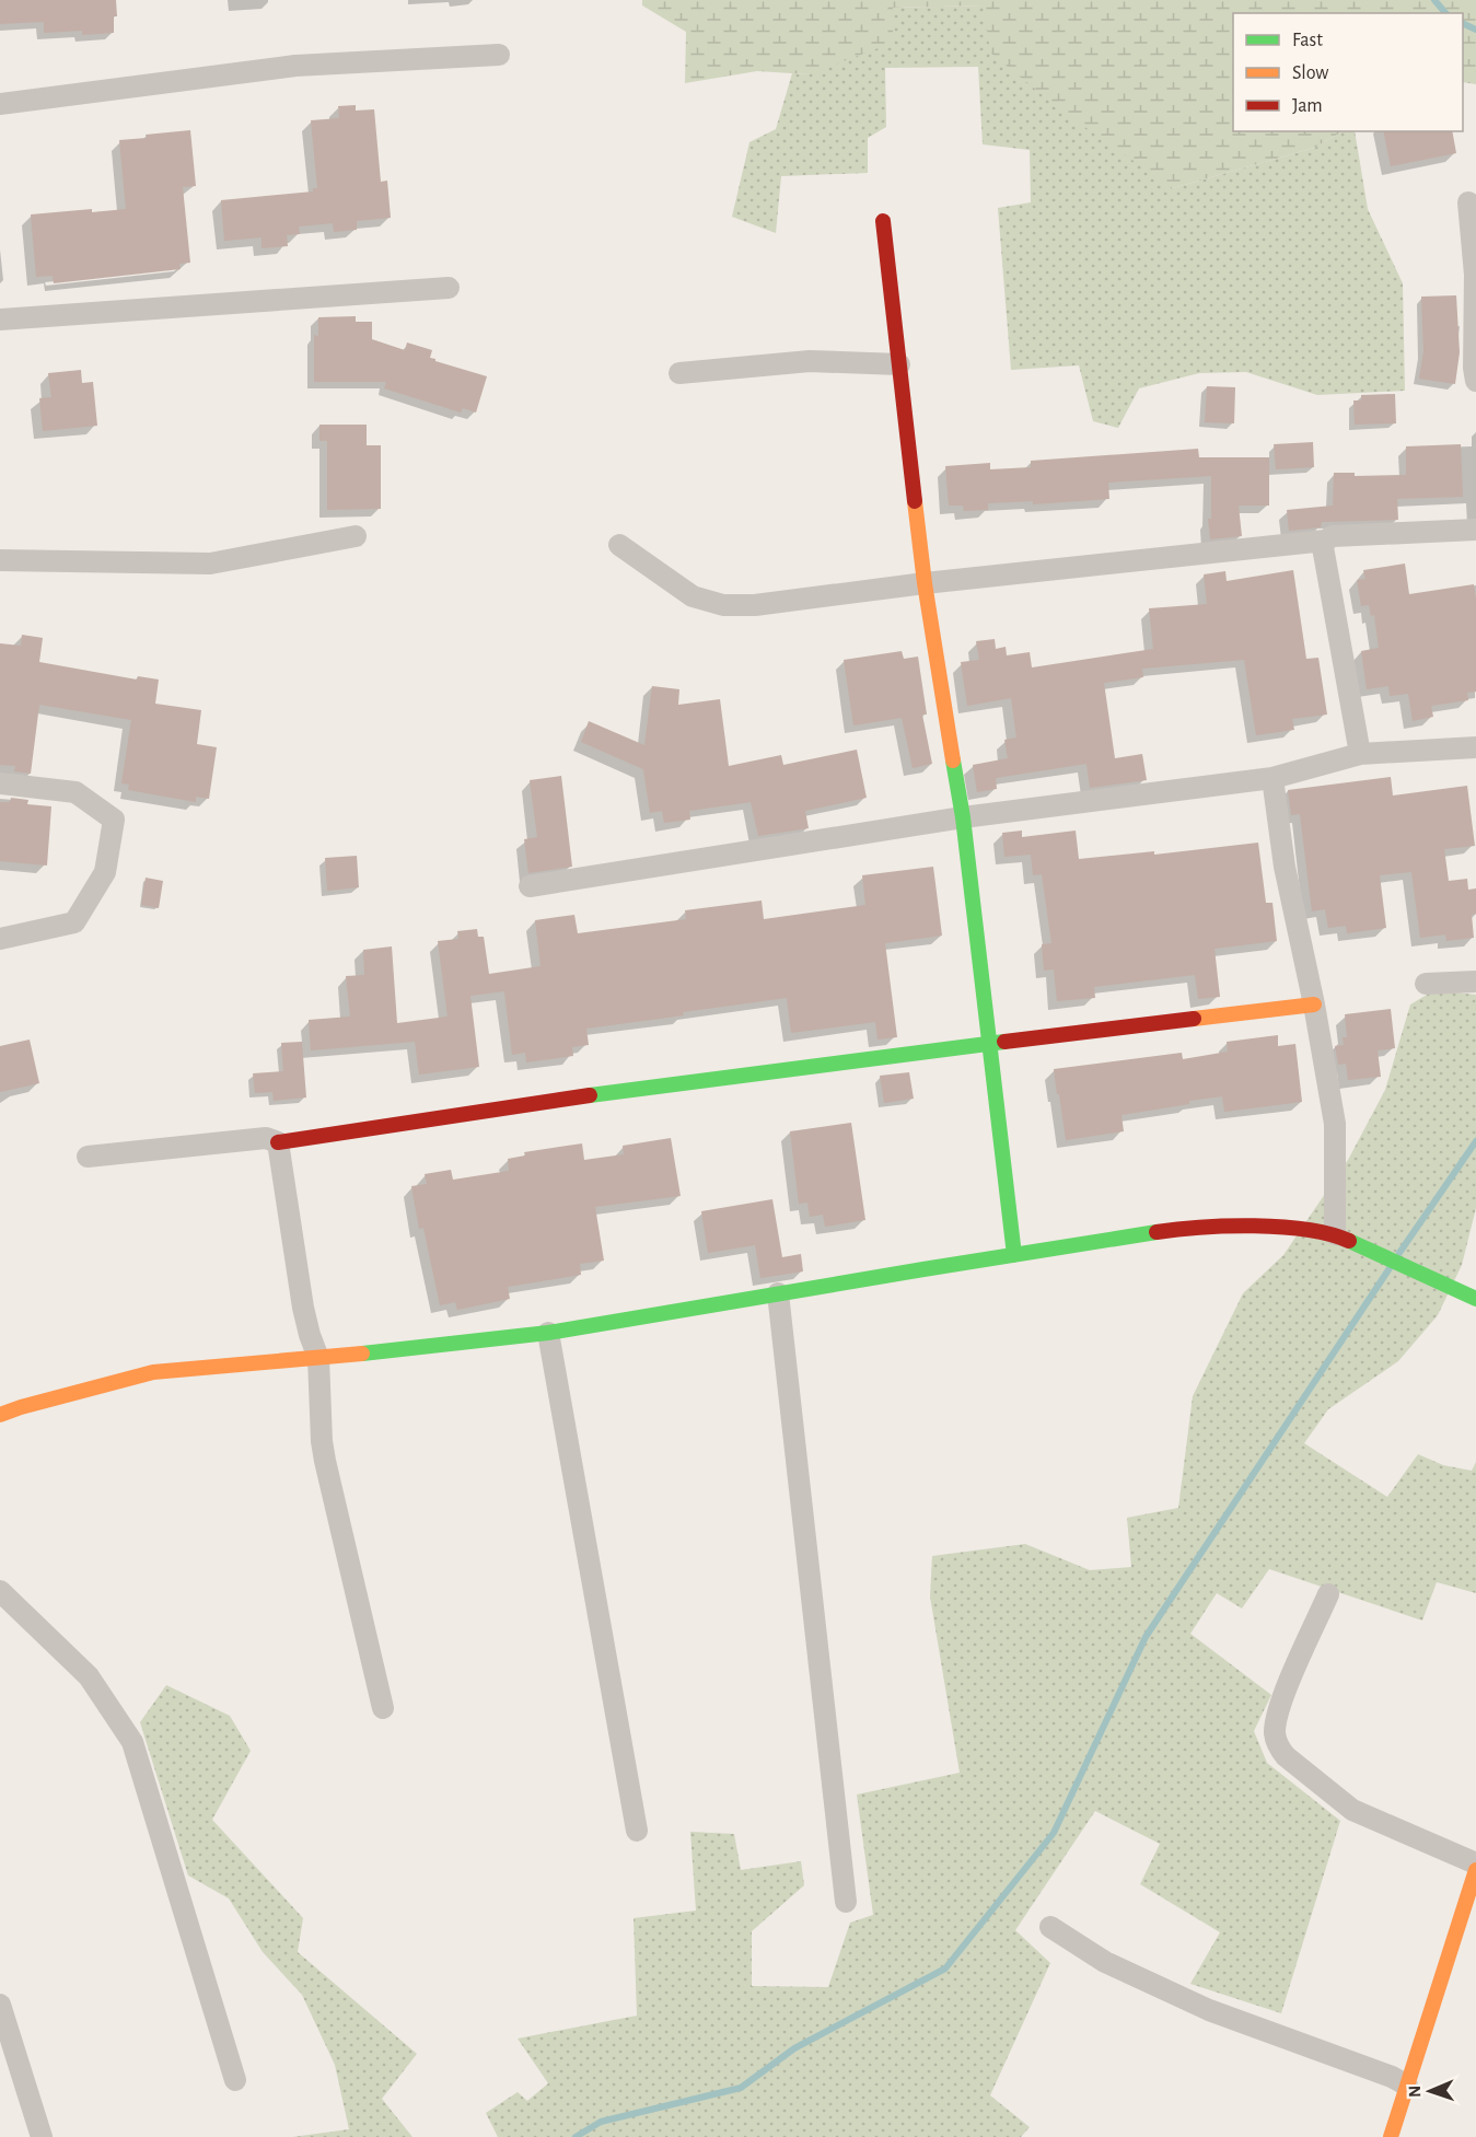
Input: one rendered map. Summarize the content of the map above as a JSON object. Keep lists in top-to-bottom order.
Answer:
{
  "legend": ["Fast", "Slow", "Jam"],
  "north": "left"
}
